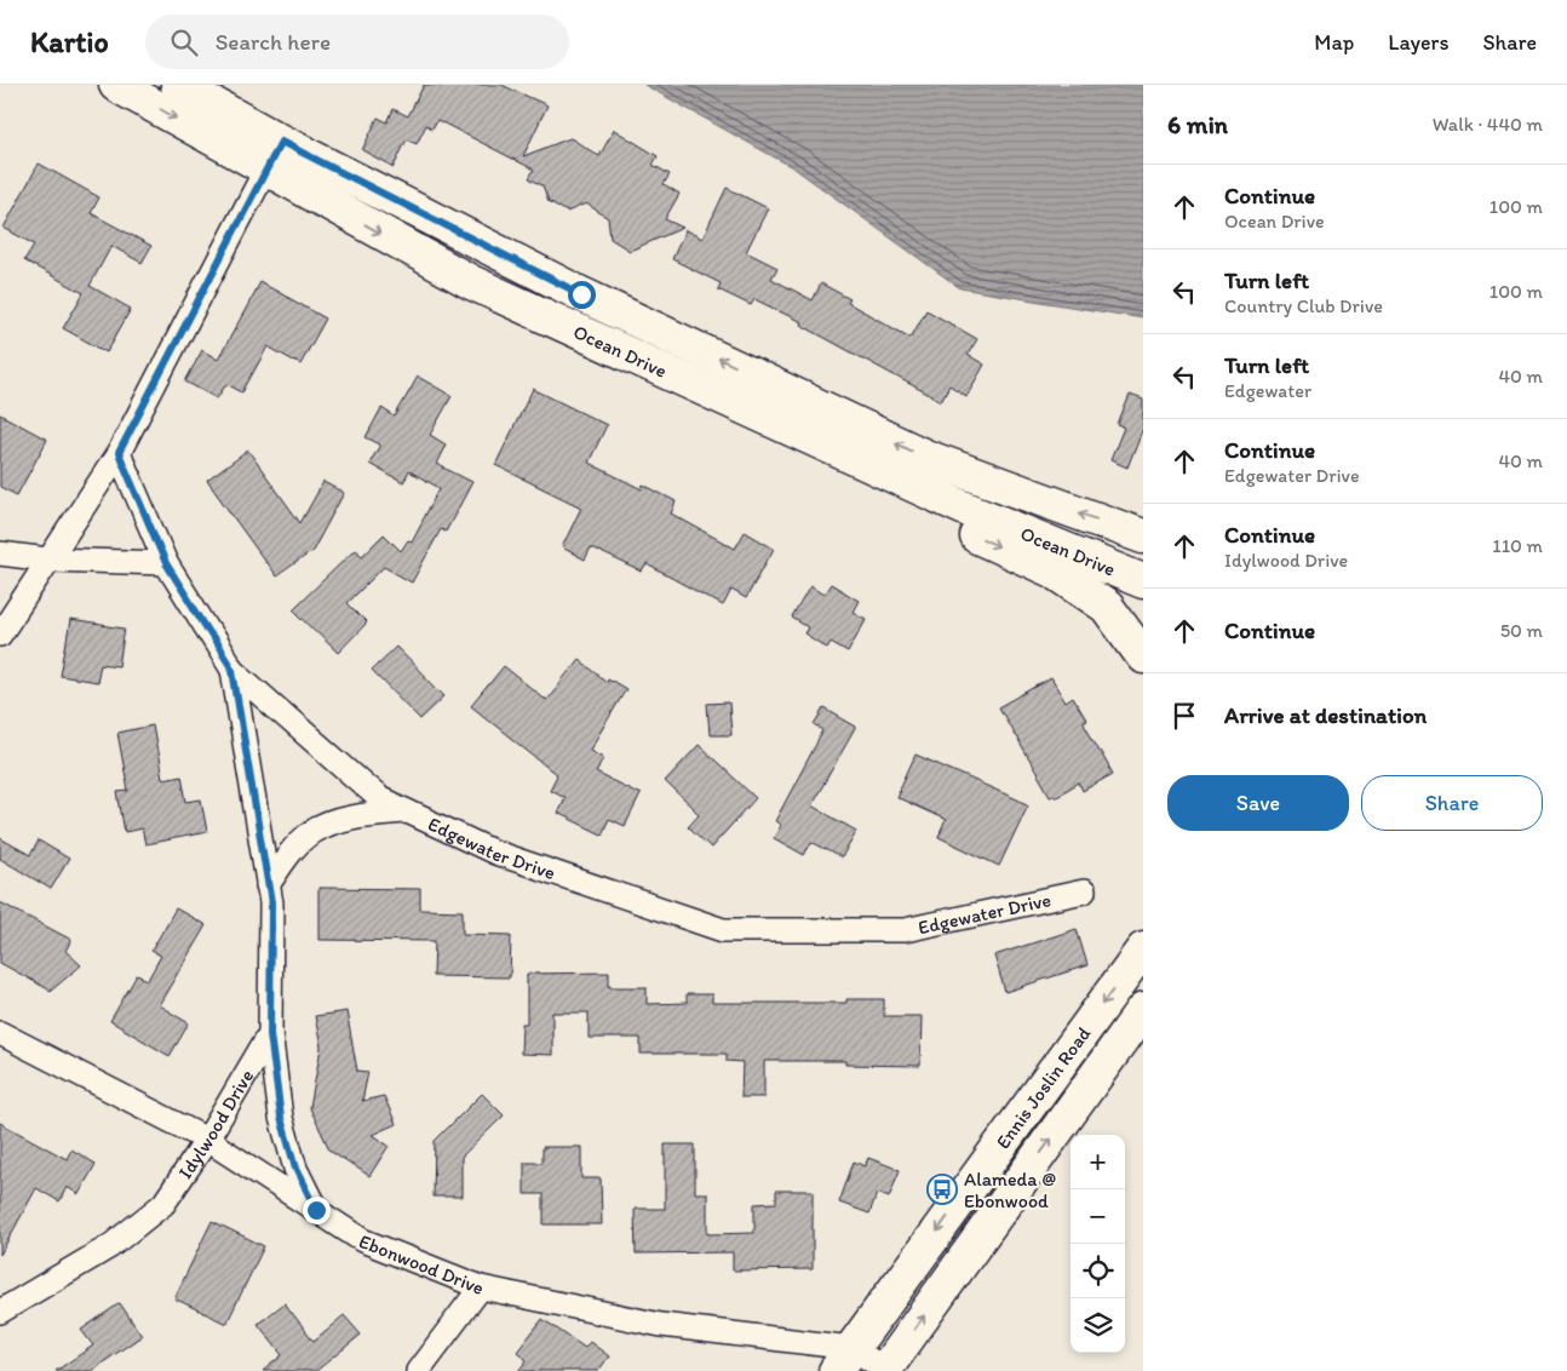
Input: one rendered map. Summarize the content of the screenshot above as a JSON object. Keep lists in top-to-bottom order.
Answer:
{
  "streets": {
    "main road": ["Ocean Drive", "Ennis Joslin Road"],
    "street": ["Edgewater Drive", "Idylwood Drive", "Ebonwood Drive"]
  },
  "crossings": [
    ["Ennis Joslin Road", "Ebonwood Drive"],
    ["Idylwood Drive", "Ebonwood Drive"]
  ],
  "places": {
    "bus stop": ["Alameda @ Ebonwood"]
  },
  "page": {
    "header": "Kartio",
    "search": "Search here",
    "nav": ["Map", "Layers", "Share"],
    "heading": ["6 min", "Walk · 440 m"],
    "list": [
      ["Continue", "Ocean Drive", "100 m"],
      ["Turn left", "Country Club Drive", "100 m"],
      ["Turn left", "Edgewater", "40 m"],
      ["Continue", "Edgewater Drive", "40 m"],
      ["Continue", "Idylwood Drive", "110 m"],
      ["Continue", "50 m"],
      "Arrive at destination"
    ],
    "buttons": ["Save", "Share"],
    "map_buttons": ["+", "−"]
  }
}
